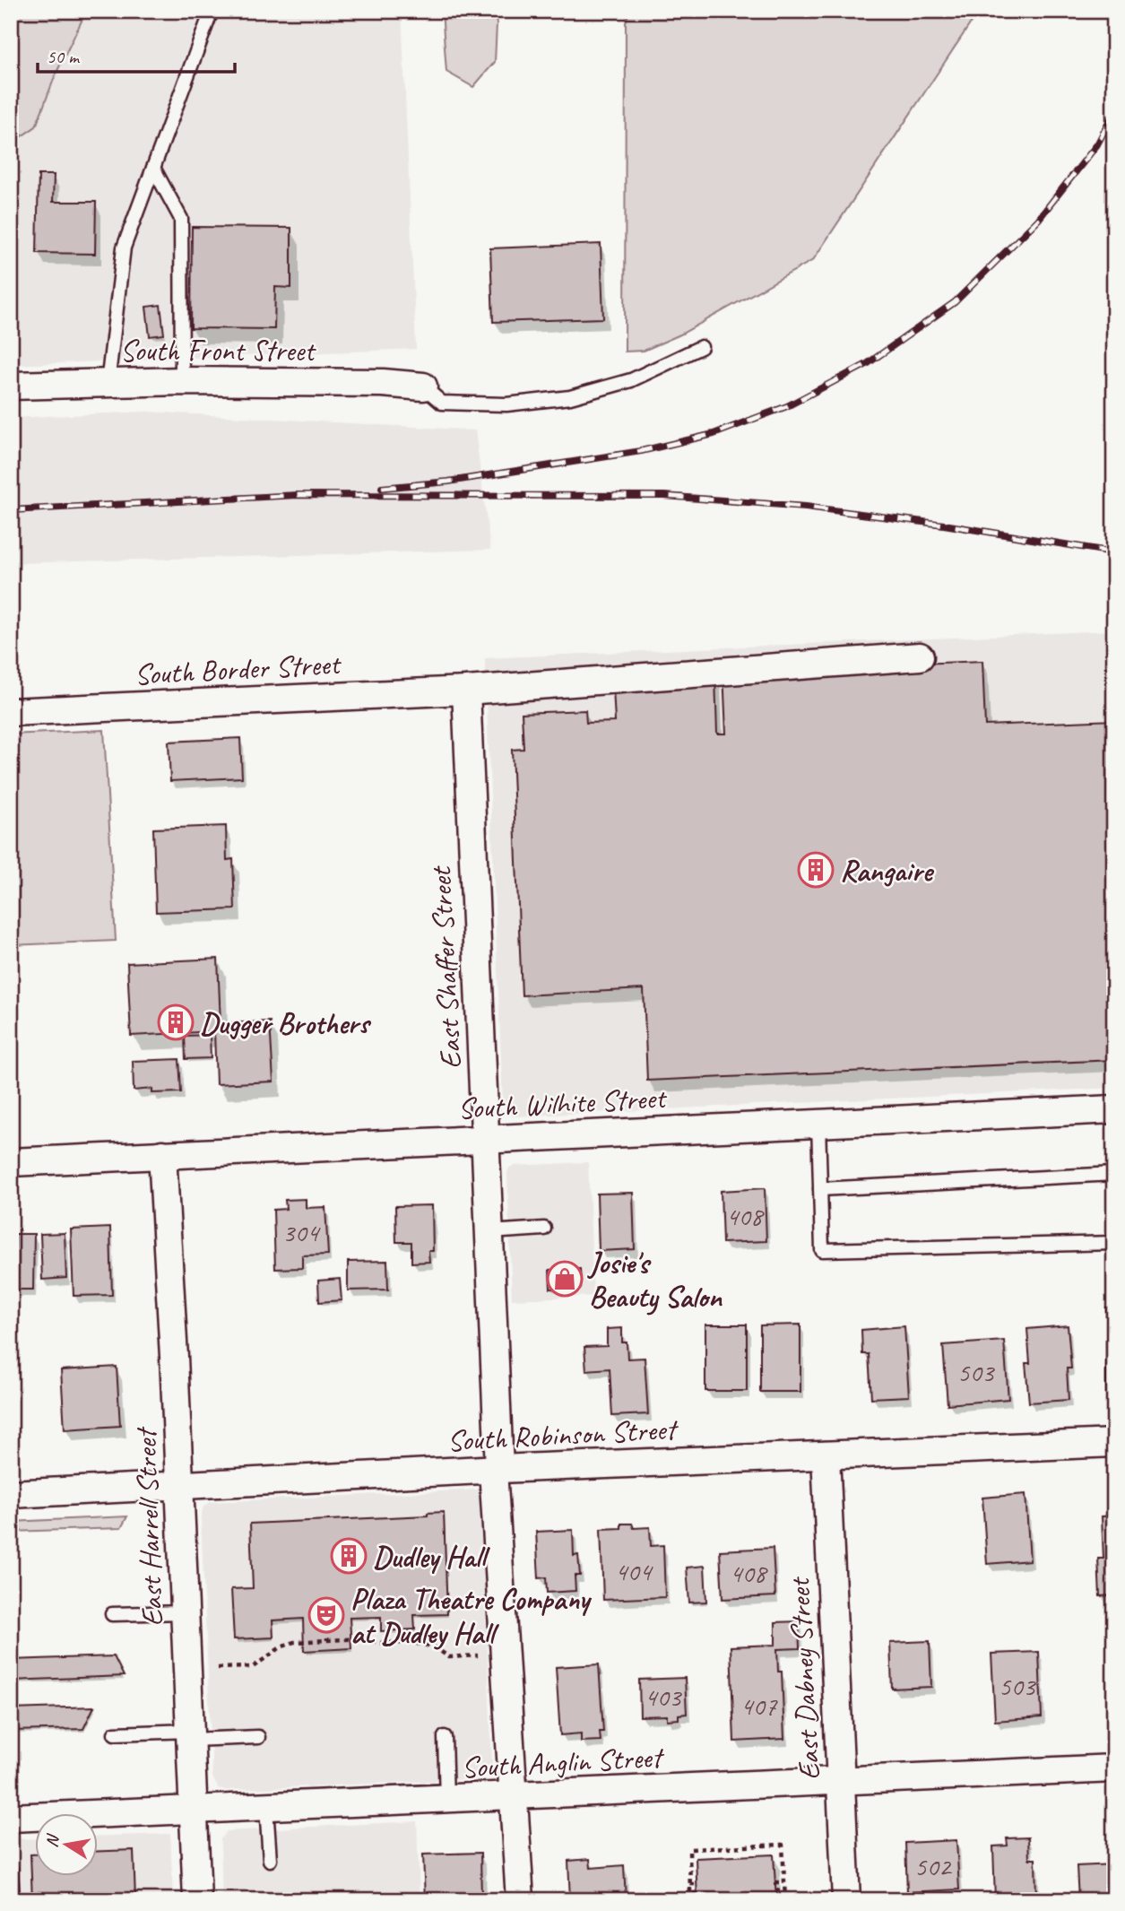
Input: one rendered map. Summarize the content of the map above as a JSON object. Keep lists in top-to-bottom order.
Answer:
{
  "streets": {
    "street": [
      "South Front Street",
      "South Border Street",
      "East Shaffer Street",
      "South Wilhite Street",
      "South Robinson Street",
      "East Harrell Street",
      "East Dabney Street",
      "South Anglin Street"
    ]
  },
  "crossings": [
    ["South Border Street", "East Shaffer Street"],
    ["East Shaffer Street", "South Wilhite Street"],
    ["East Shaffer Street", "South Robinson Street"],
    ["East Shaffer Street", "South Anglin Street"],
    ["South Wilhite Street", "East Harrell Street"],
    ["South Robinson Street", "East Harrell Street"],
    ["South Robinson Street", "East Dabney Street"],
    ["East Harrell Street", "South Anglin Street"],
    ["East Dabney Street", "South Anglin Street"]
  ],
  "places": {
    "building": ["Rangaire", "Dugger Brothers", "Dudley Hall"],
    "shop": ["Josie's Beauty Salon"],
    "theatre": ["Plaza Theatre Company at Dudley Hall"]
  },
  "house_numbers": [
    "408",
    "304",
    "503",
    "404",
    "408",
    "503",
    "403",
    "407",
    "502"
  ],
  "scale_bar": "50 m",
  "north": "left"
}
